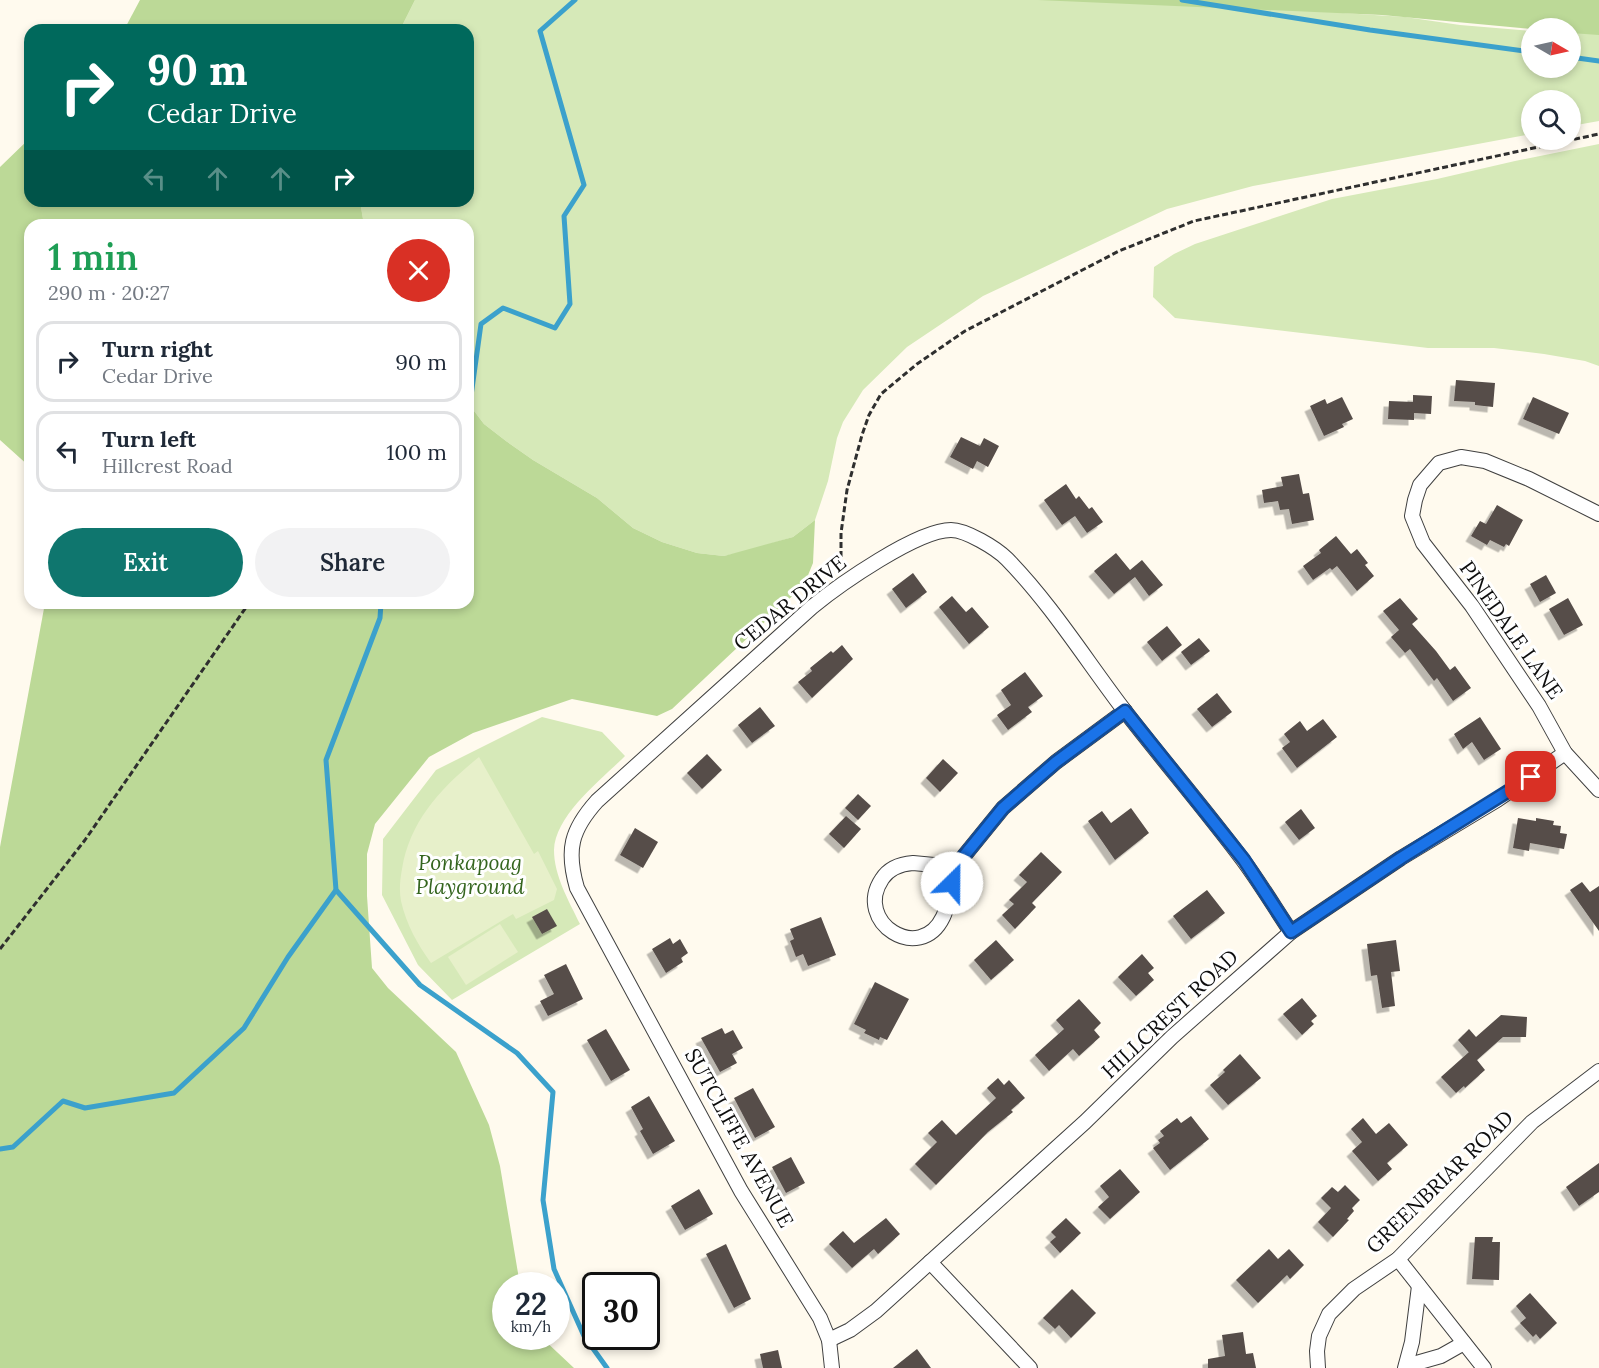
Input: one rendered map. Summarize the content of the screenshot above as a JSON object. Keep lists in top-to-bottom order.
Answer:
{
  "streets": {
    "street": [
      "CEDAR DRIVE",
      "PINEDALE LANE",
      "HILLCREST ROAD",
      "SUTCLIFFE AVENUE",
      "GREENBRIAR ROAD"
    ]
  },
  "crossings": [
    ["CEDAR DRIVE", "HILLCREST ROAD"],
    ["CEDAR DRIVE", "SUTCLIFFE AVENUE"],
    ["PINEDALE LANE", "HILLCREST ROAD"],
    ["HILLCREST ROAD", "SUTCLIFFE AVENUE"]
  ],
  "parks": ["Ponkapoag Playground"],
  "north": "right",
  "page": {
    "turn": ["90 m", "Cedar Drive"],
    "heading": ["1 min", "290 m · 20:27"],
    "list": [
      {
        "name": "Turn right",
        "note": "Cedar Drive",
        "value": "90 m"
      },
      {
        "name": "Turn left",
        "note": "Hillcrest Road",
        "value": "100 m"
      }
    ],
    "buttons": ["Exit", "Share"],
    "speed": "22 km/h",
    "limit": "30"
  }
}
